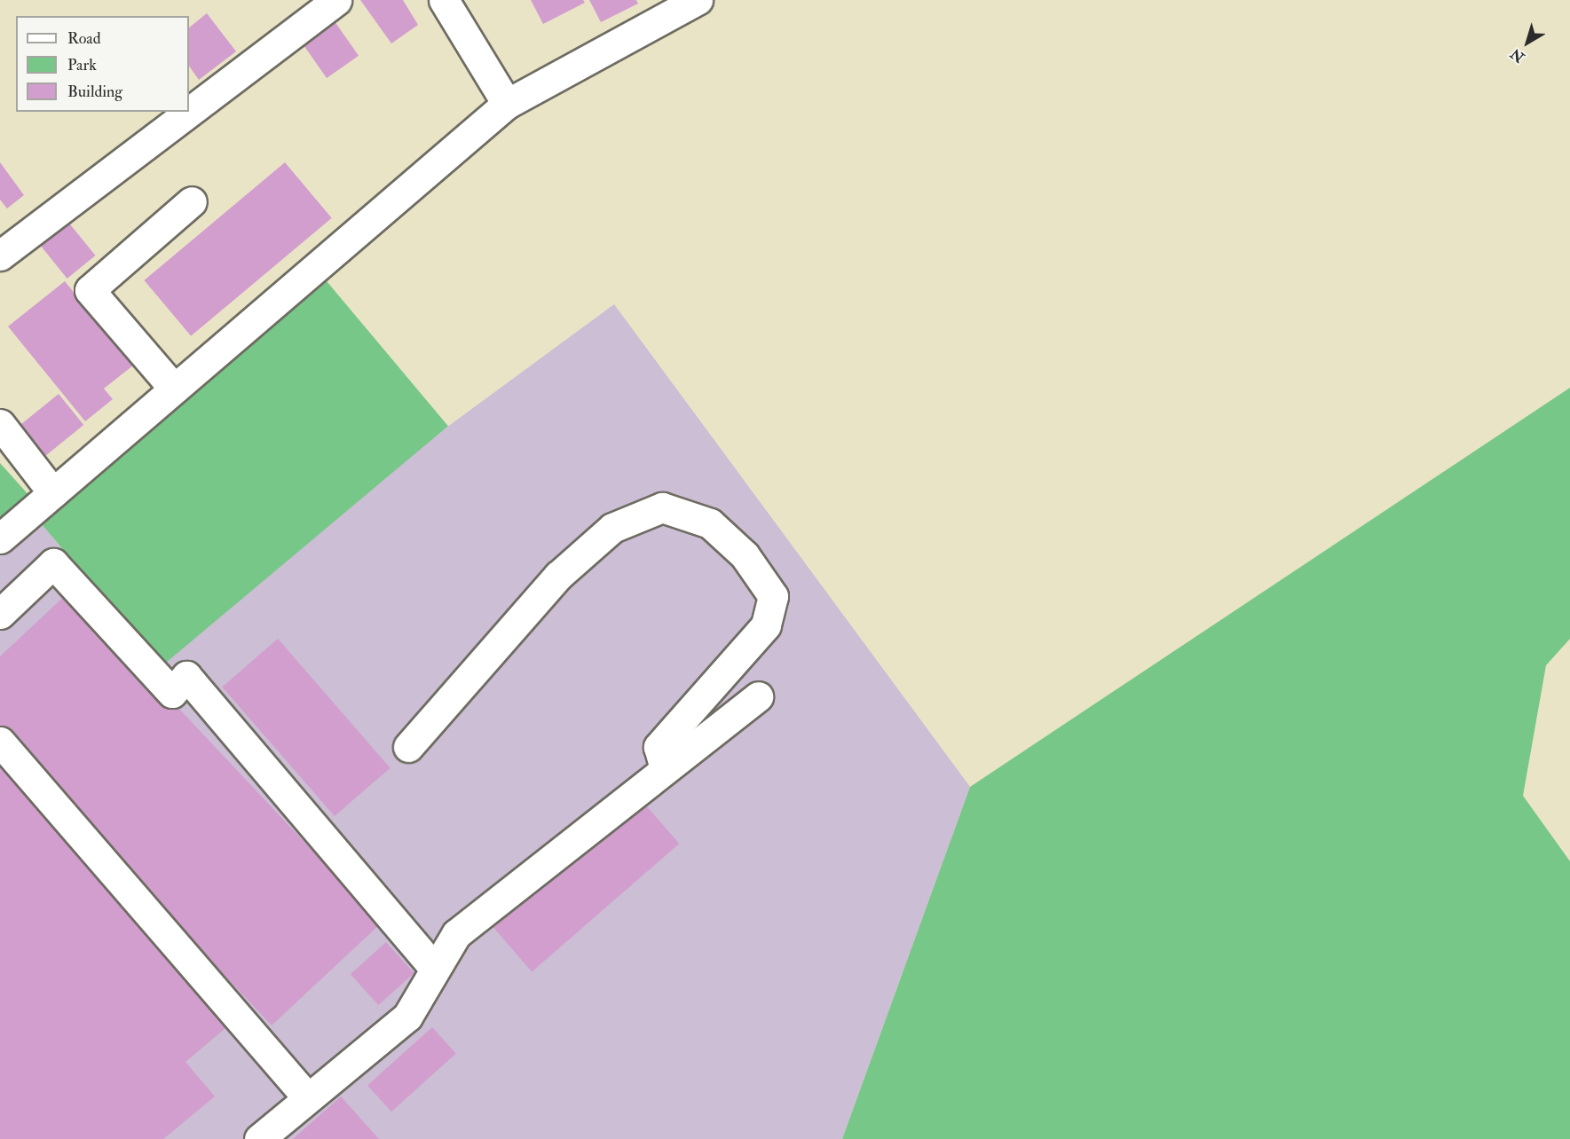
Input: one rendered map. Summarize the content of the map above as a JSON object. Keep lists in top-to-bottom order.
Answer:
{
  "legend": ["Road", "Park", "Building"],
  "north": "bottom left"
}
